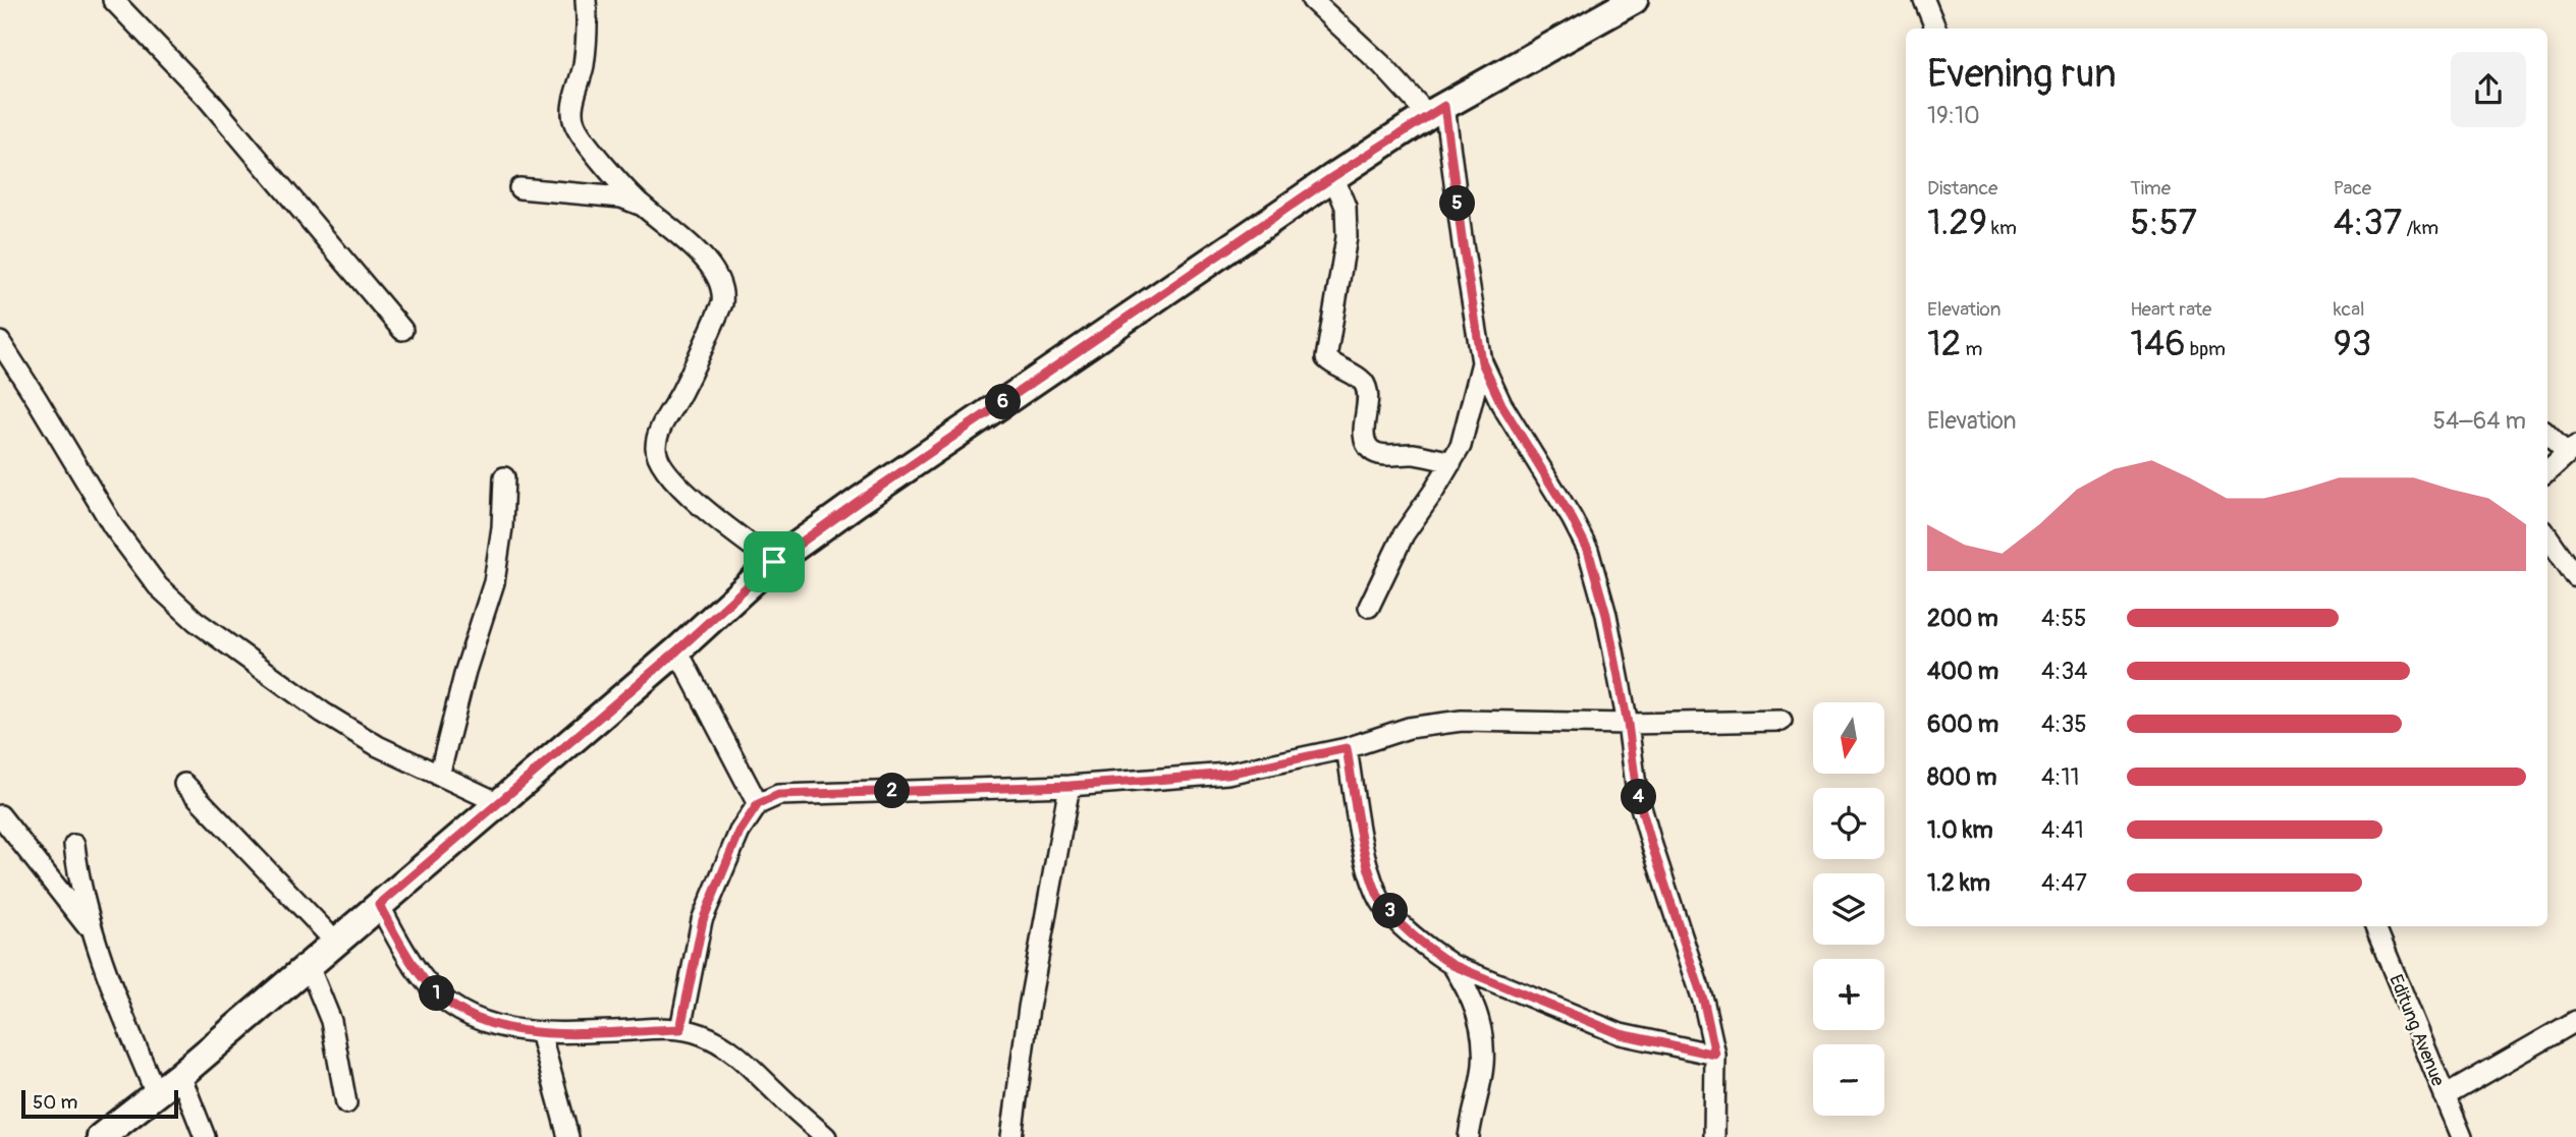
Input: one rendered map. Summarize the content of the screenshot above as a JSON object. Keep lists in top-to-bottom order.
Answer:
{
  "streets": {
    "street": ["Editung Avenue"]
  },
  "scale_bar": "50 m",
  "north": "bottom",
  "page": {
    "heading": ["Evening run", "19:10"],
    "stats": [
      ["Distance", "1.29 km"],
      ["Time", "5:57"],
      ["Pace", "4:37 /km"],
      ["Elevation", "12 m"],
      ["Heart rate", "146 bpm"],
      ["kcal", "93"]
    ],
    "pins": [
      "5",
      "6",
      "2",
      "4",
      "3",
      "1"
    ],
    "chart": ["Elevation", "54–64 m"],
    "list": [
      {
        "name": "200 m",
        "note": "4:55"
      },
      {
        "name": "400 m",
        "note": "4:34"
      },
      {
        "name": "600 m",
        "note": "4:35"
      },
      {
        "name": "800 m",
        "note": "4:11"
      },
      {
        "name": "1.0 km",
        "note": "4:41"
      },
      {
        "name": "1.2 km",
        "note": "4:47"
      }
    ],
    "map_buttons": ["+", "−"],
    "scale": "50 m"
  }
}
